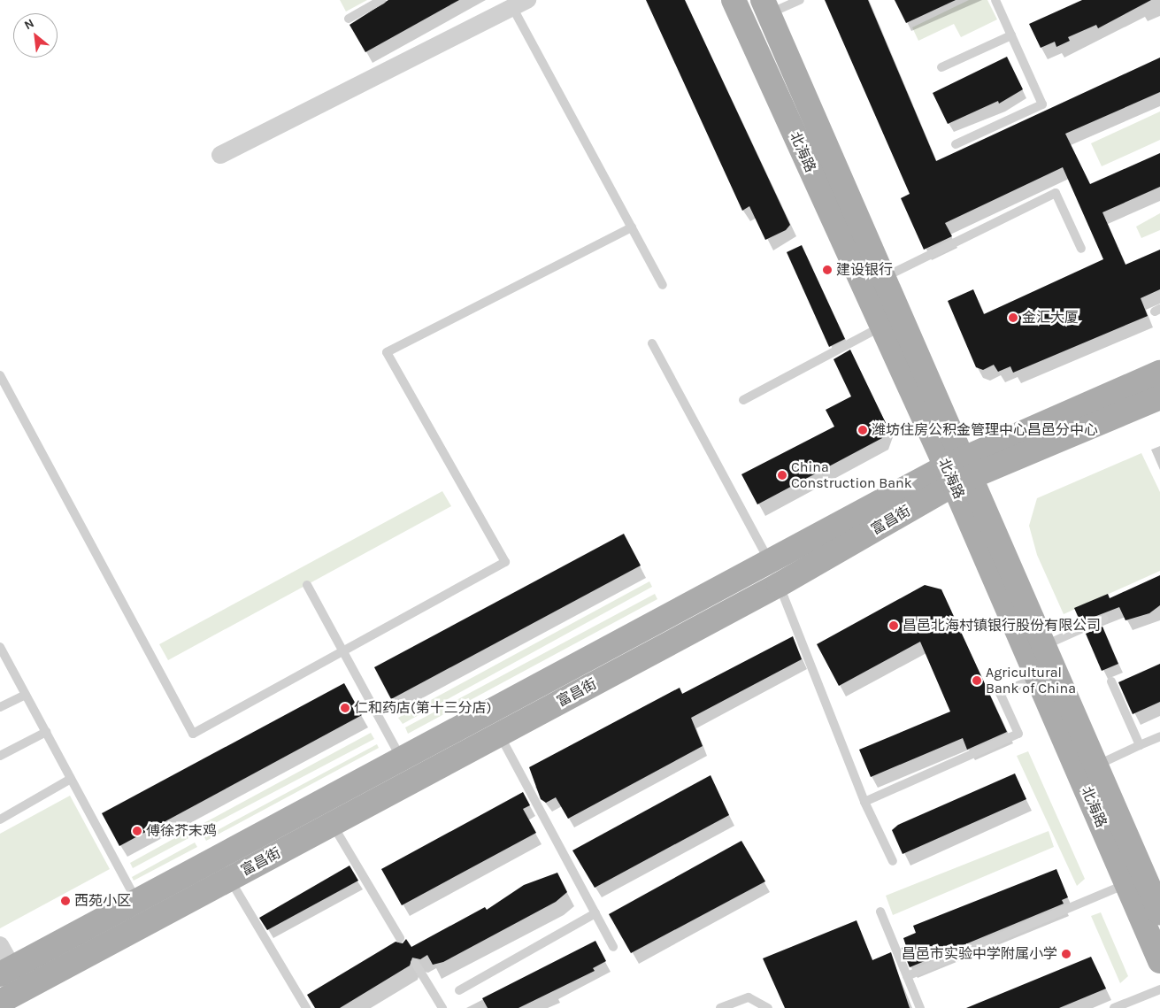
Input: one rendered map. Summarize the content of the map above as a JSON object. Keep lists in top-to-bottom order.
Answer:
{
  "streets": {
    "main road": ["北海路", "富昌街"]
  },
  "crossings": [
    ["北海路", "富昌街"]
  ],
  "places": [
    "建设银行",
    "金汇大厦",
    "潍坊住房公积金管理中心昌邑分中心",
    "China Construction Bank",
    "昌邑北海村镇银行股份有限公司",
    "Agricultural Bank of China",
    "仁和药店(第十三分店)",
    "傅徐芥末鸡",
    "西苑小区",
    "昌邑市实验中学附属小学"
  ],
  "north": "top left"
}
